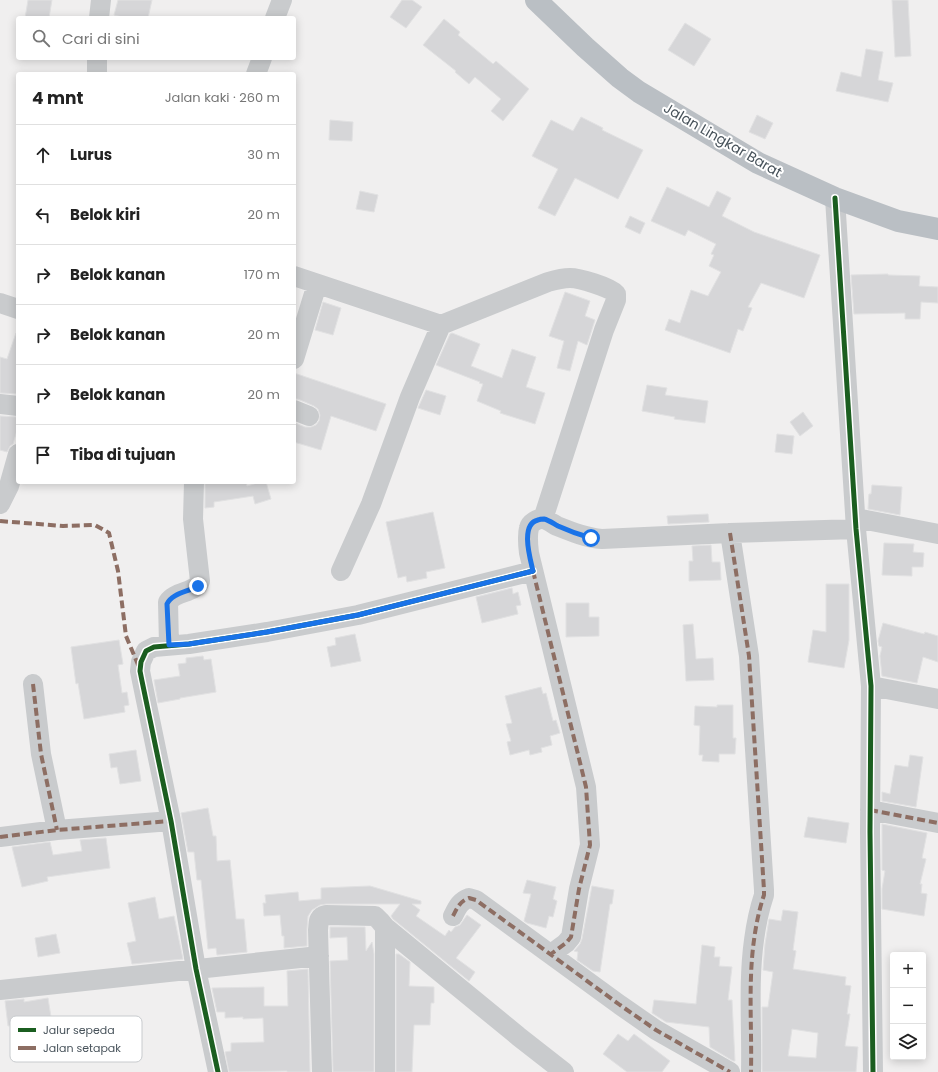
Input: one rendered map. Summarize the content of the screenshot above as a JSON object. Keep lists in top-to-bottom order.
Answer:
{
  "streets": {
    "highway": ["Jalan Lingkar Barat"]
  },
  "legend": ["Jalur sepeda", "Jalan setapak"],
  "page": {
    "search": "Cari di sini",
    "heading": ["4 mnt", "Jalan kaki · 260 m"],
    "list": [
      ["Lurus", "30 m"],
      ["Belok kiri", "20 m"],
      ["Belok kanan", "170 m"],
      ["Belok kanan", "20 m"],
      ["Belok kanan", "20 m"],
      "Tiba di tujuan"
    ],
    "map_buttons": ["+", "−"]
  }
}
